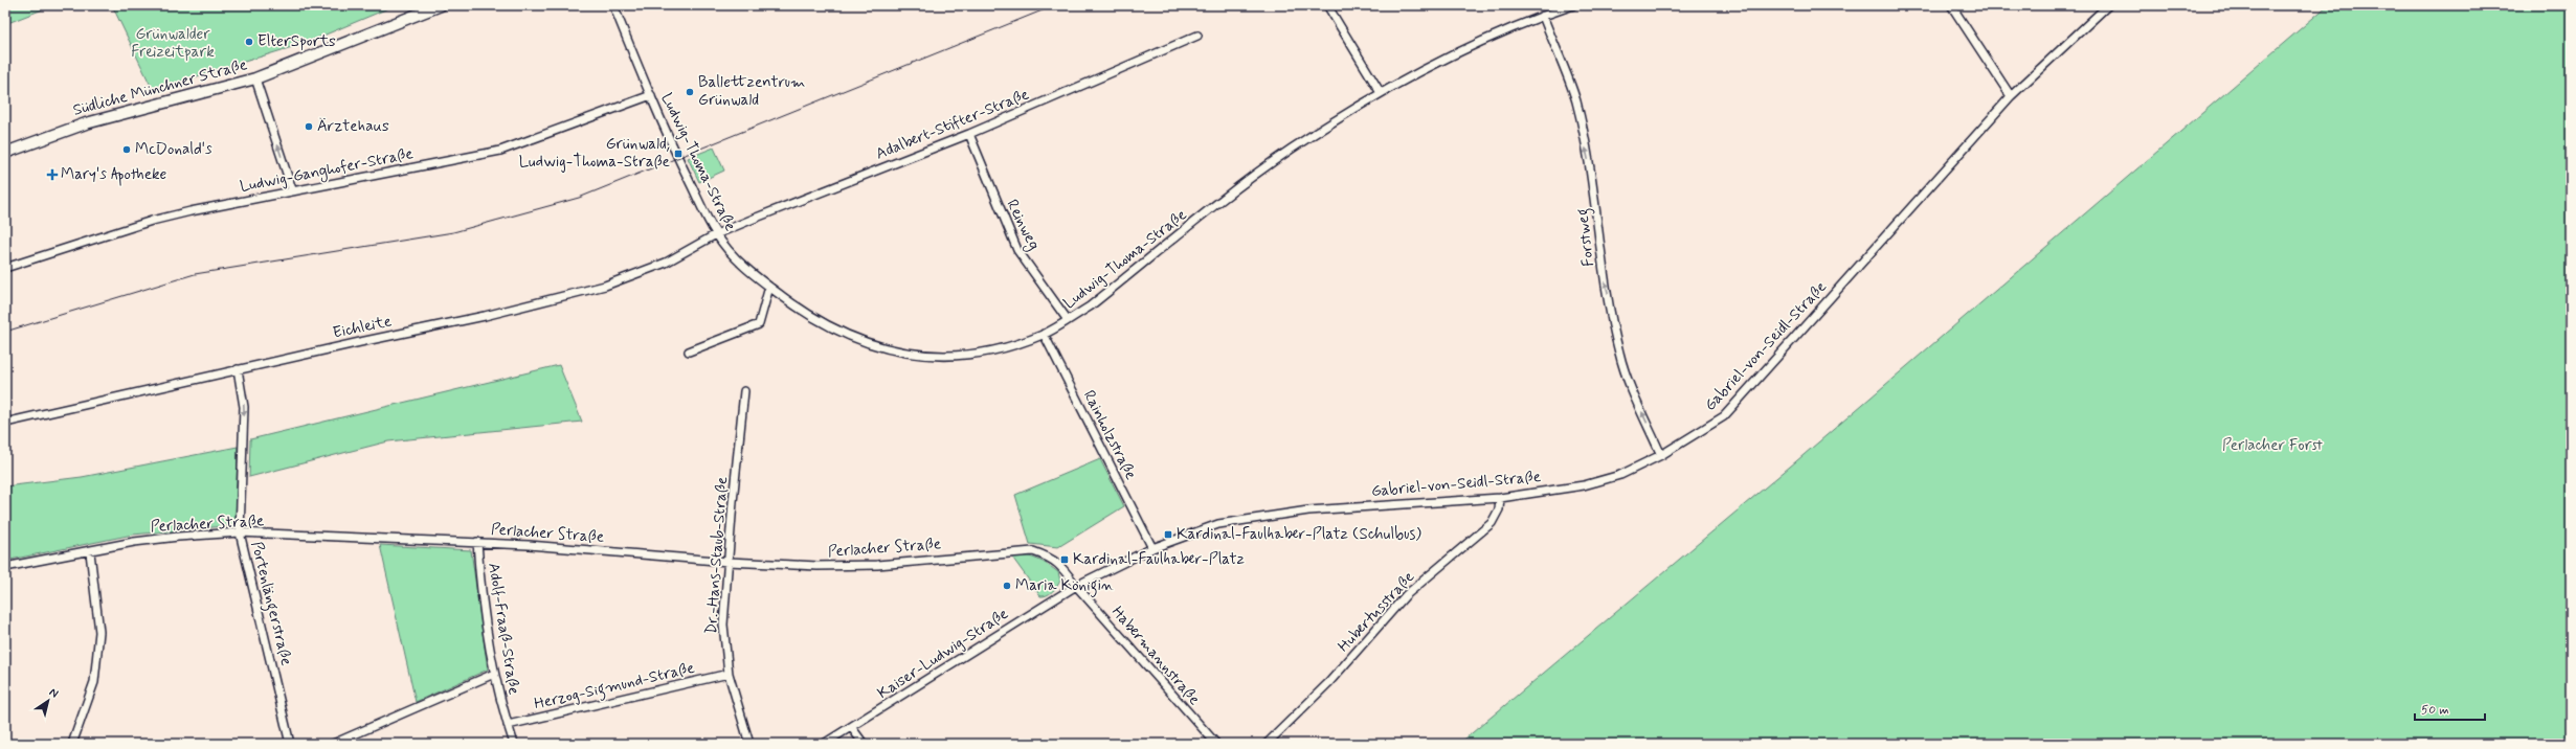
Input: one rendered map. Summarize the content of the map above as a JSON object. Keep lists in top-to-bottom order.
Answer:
{
  "streets": {
    "main road": ["Südliche Münchner Straße"],
    "street": [
      "Adalbert-Stifter-Straße",
      "Ludwig-Thoma-Straße",
      "Ludwig-Ganghofer-Straße",
      "Reinweg",
      "Forstweg",
      "Eichleite",
      "Gabriel-von-Seidl-Straße",
      "Rainholzstraße",
      "Perlacher Straße",
      "Dr.-Hans-Staub-Straße",
      "Portenlängerstraße",
      "Hubertusstraße",
      "Adolf-Fraaß-Straße",
      "Kaiser-Ludwig-Straße",
      "Habermannstraße",
      "Herzog-Sigmund-Straße"
    ]
  },
  "crossings": [
    ["Adalbert-Stifter-Straße", "Ludwig-Thoma-Straße"],
    ["Adalbert-Stifter-Straße", "Reinweg"],
    ["Adalbert-Stifter-Straße", "Eichleite"],
    ["Ludwig-Thoma-Straße", "Ludwig-Ganghofer-Straße"],
    ["Ludwig-Thoma-Straße", "Reinweg"],
    ["Ludwig-Thoma-Straße", "Forstweg"],
    ["Ludwig-Thoma-Straße", "Eichleite"],
    ["Ludwig-Thoma-Straße", "Rainholzstraße"],
    ["Forstweg", "Gabriel-von-Seidl-Straße"],
    ["Eichleite", "Portenlängerstraße"],
    ["Gabriel-von-Seidl-Straße", "Rainholzstraße"],
    ["Gabriel-von-Seidl-Straße", "Perlacher Straße"],
    ["Gabriel-von-Seidl-Straße", "Hubertusstraße"],
    ["Gabriel-von-Seidl-Straße", "Kaiser-Ludwig-Straße"],
    ["Gabriel-von-Seidl-Straße", "Habermannstraße"],
    ["Perlacher Straße", "Dr.-Hans-Staub-Straße"],
    ["Perlacher Straße", "Portenlängerstraße"],
    ["Perlacher Straße", "Adolf-Fraaß-Straße"],
    ["Perlacher Straße", "Kaiser-Ludwig-Straße"],
    ["Perlacher Straße", "Habermannstraße"],
    ["Dr.-Hans-Staub-Straße", "Herzog-Sigmund-Straße"],
    ["Adolf-Fraaß-Straße", "Herzog-Sigmund-Straße"],
    ["Kaiser-Ludwig-Straße", "Habermannstraße"]
  ],
  "one_way": ["Forstweg", "Portenlängerstraße"],
  "parks": ["Grünwalder Freizeitpark", "Perlacher Forst"],
  "places": {
    "other": [
      "ElterSports",
      "Ballettzentrum Grünwald",
      "Ärztehaus",
      "McDonald's",
      "Maria Königin"
    ],
    "transit": ["Grünwald, Ludwig-Thoma-Straße", "Kardinal-Faulhaber-Platz (Schulbus)", "Kardinal-Faulhaber-Platz"],
    "health": ["Mary's Apotheke"]
  },
  "scale_bar": "50 m",
  "north": "top right"
}
